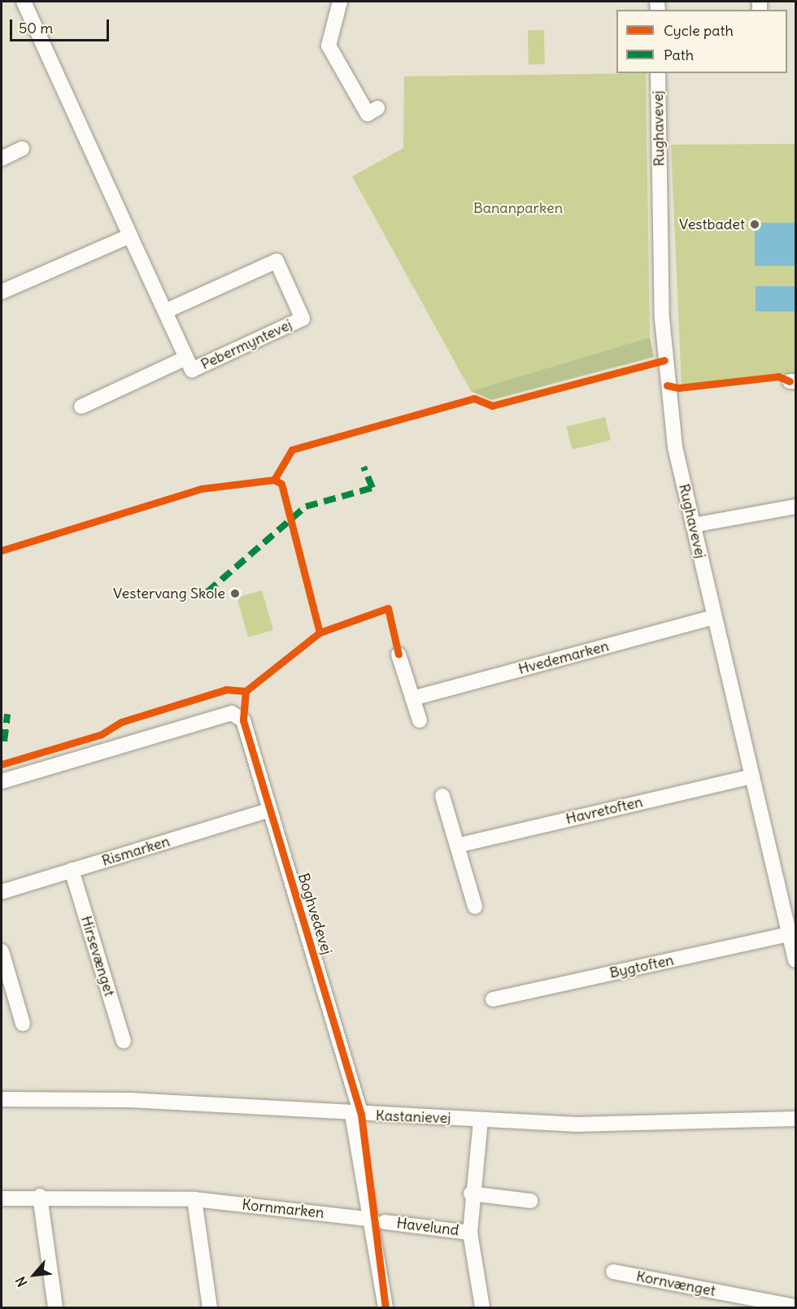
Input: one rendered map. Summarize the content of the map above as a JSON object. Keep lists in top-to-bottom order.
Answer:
{
  "streets": {
    "street": [
      "Rughavevej",
      "Pebermyntevej",
      "Hvedemarken",
      "Havretoften",
      "Rismarken",
      "Boghvedevej",
      "Hirsevænget",
      "Bygtoften",
      "Kastanievej",
      "Kornmarken",
      "Havelund",
      "Kornvænget"
    ]
  },
  "crossings": [
    ["Rughavevej", "Hvedemarken"],
    ["Rughavevej", "Havretoften"],
    ["Rughavevej", "Bygtoften"],
    ["Rismarken", "Boghvedevej"],
    ["Rismarken", "Hirsevænget"],
    ["Boghvedevej", "Kastanievej"],
    ["Kastanievej", "Havelund"],
    ["Kornmarken", "Havelund"]
  ],
  "parks": ["Bananparken"],
  "places": ["Vestbadet", "Vestervang Skole"],
  "legend": ["Cycle path", "Path"],
  "scale_bar": "50 m",
  "north": "bottom left"
}
